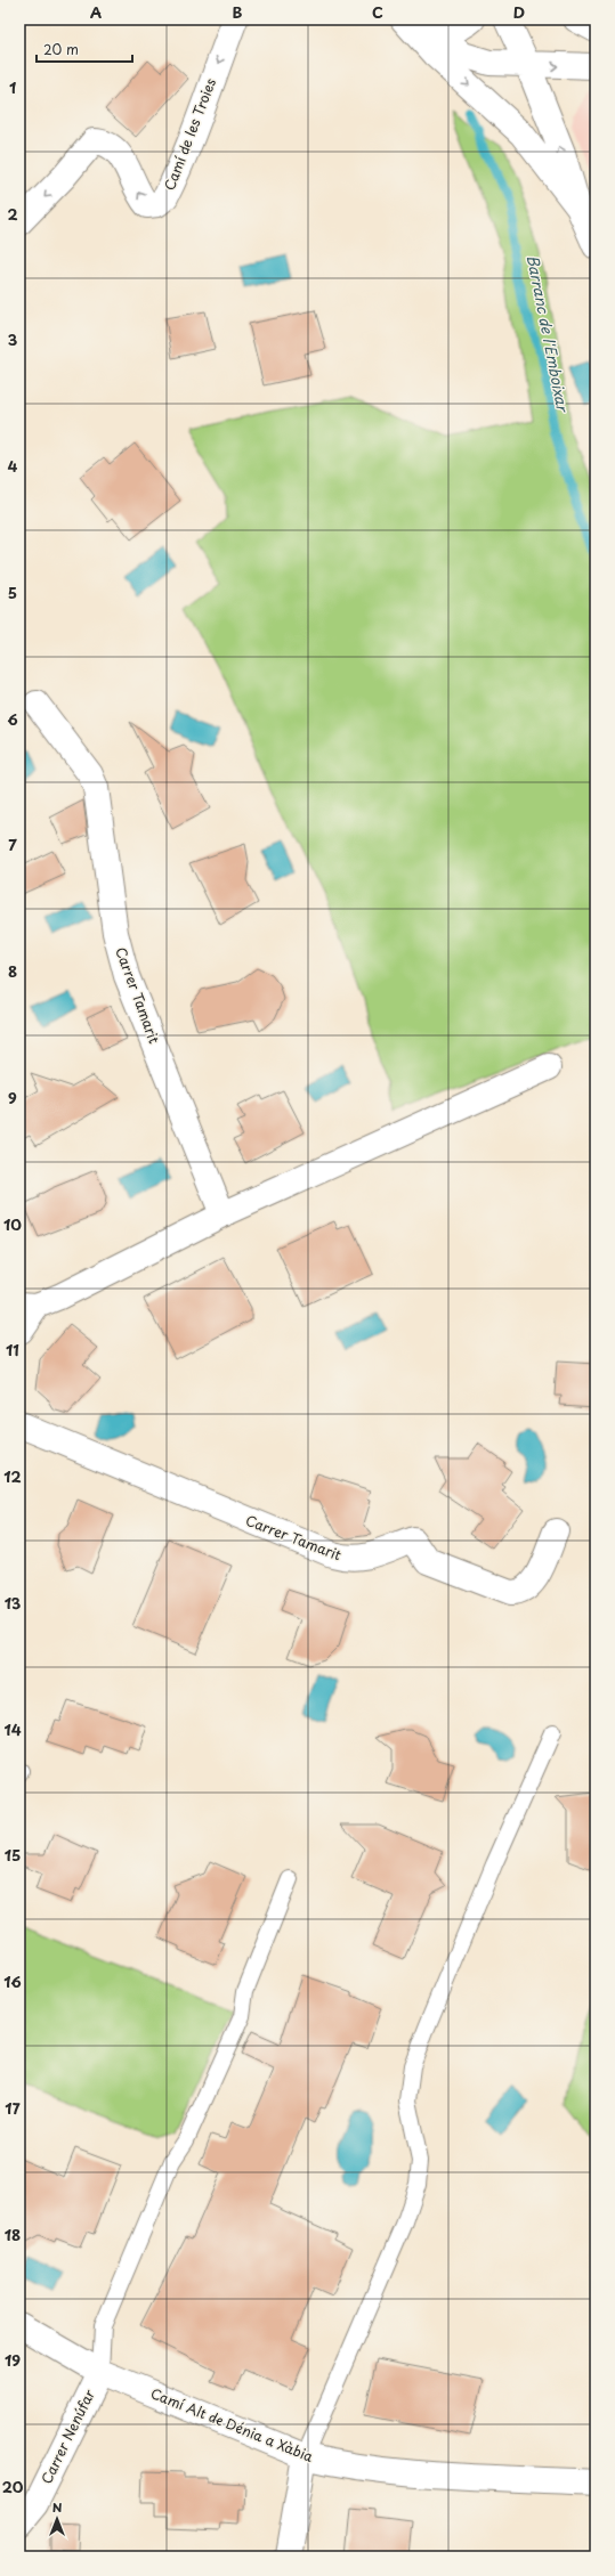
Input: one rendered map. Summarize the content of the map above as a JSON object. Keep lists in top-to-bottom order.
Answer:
{
  "streets": {
    "street": [
      "Camí de les Troies",
      "Carrer Tamarit",
      "Camí Alt de Dénia a Xàbia",
      "Carrer Nenúfar"
    ]
  },
  "crossings": [
    ["Camí Alt de Dénia a Xàbia", "Carrer Nenúfar"]
  ],
  "water": ["Barranc de l'Emboixar"],
  "scale_bar": "20 m",
  "north": "top",
  "grid": {
    "columns": [
      "A",
      "B",
      "C",
      "D"
    ],
    "rows": [
      "1",
      "2",
      "3",
      "4",
      "5",
      "6",
      "7",
      "8",
      "9",
      "10",
      "11",
      "12",
      "13",
      "14",
      "15",
      "16",
      "17",
      "18",
      "19",
      "20"
    ]
  }
}
